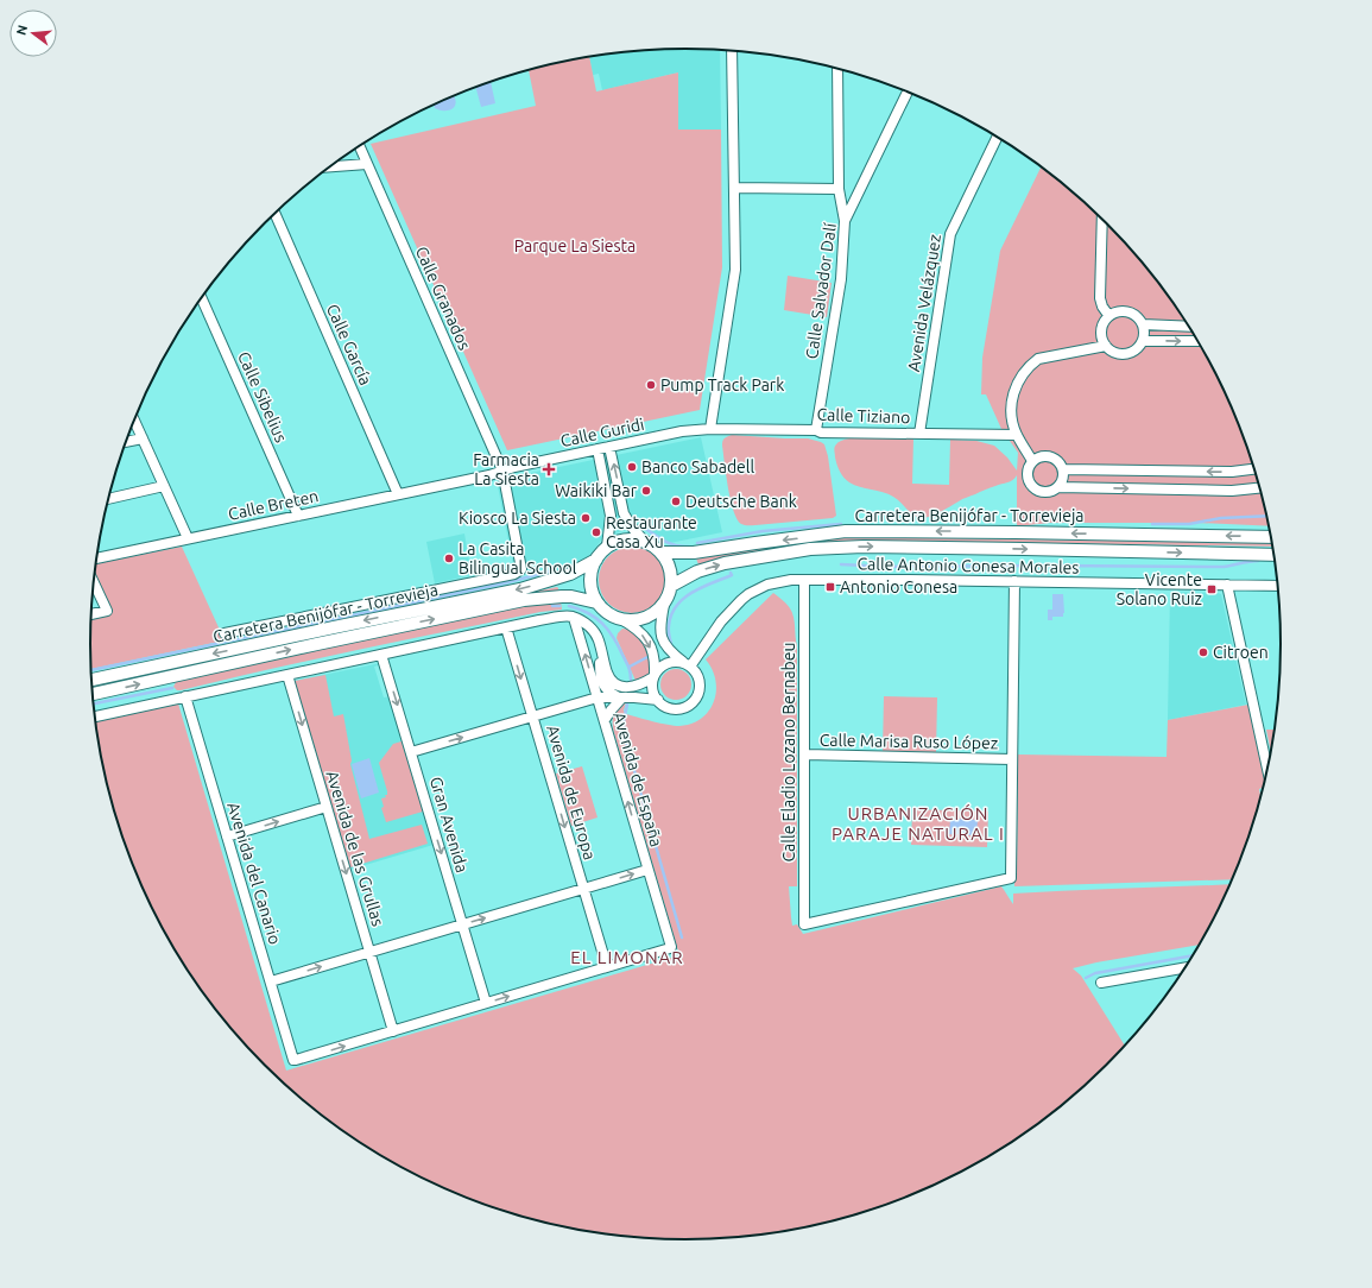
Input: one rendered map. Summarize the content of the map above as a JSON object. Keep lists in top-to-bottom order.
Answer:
{
  "streets": {
    "main road": ["Carretera Benijófar - Torrevieja"],
    "street": [
      "Calle Salvador Dalí",
      "Calle Granados",
      "Avenida Velázquez",
      "Calle García",
      "Calle Sibelius",
      "Calle Tiziano",
      "Calle Guridi",
      "Calle Breten",
      "Calle Antonio Conesa Morales",
      "Calle Marisa Ruso López",
      "Calle Eladio Lozano Bernabeu",
      "Avenida de España",
      "Avenida de Europa",
      "Gran Avenida",
      "Avenida de las Grullas",
      "Avenida del Canario"
    ]
  },
  "crossings": [
    ["Calle Salvador Dalí", "Calle Tiziano"],
    ["Calle Granados", "Calle Guridi"],
    ["Calle Granados", "Calle Breten"],
    ["Avenida Velázquez", "Calle Tiziano"],
    ["Calle García", "Calle Breten"],
    ["Calle Sibelius", "Calle Breten"],
    ["Calle Tiziano", "Calle Guridi"],
    ["Calle Guridi", "Calle Breten"],
    ["Calle Antonio Conesa Morales", "Calle Eladio Lozano Bernabeu"],
    ["Calle Marisa Ruso López", "Calle Eladio Lozano Bernabeu"],
    ["Avenida de España", "Avenida de Europa"],
    ["Avenida de las Grullas", "Avenida del Canario"]
  ],
  "one_way": [
    "Avenida de España",
    "Avenida de Europa",
    "Gran Avenida",
    "Avenida de las Grullas"
  ],
  "districts": ["URBANIZACIÓN PARAJE NATURAL I", "EL LIMONAR"],
  "parks": ["Parque La Siesta"],
  "places": {
    "other": [
      "Pump Track Park",
      "Banco Sabadell",
      "Waikiki Bar",
      "Deutsche Bank",
      "Kiosco La Siesta",
      "Restaurante Casa Xu",
      "La Casita Bilingual School",
      "Citroen"
    ],
    "health": ["Farmacia La Siesta"],
    "transit": ["Antonio Conesa", "Vicente Solano Ruiz"]
  },
  "north": "left"
}
